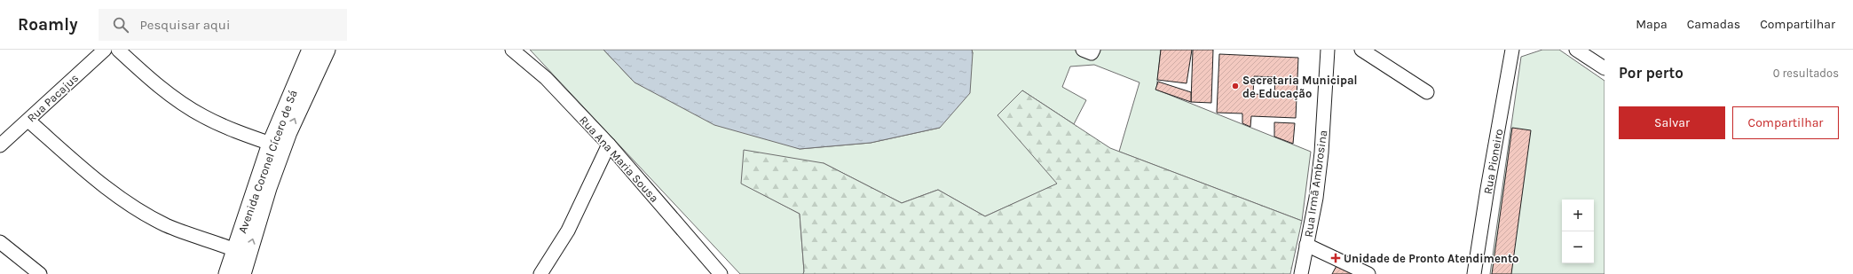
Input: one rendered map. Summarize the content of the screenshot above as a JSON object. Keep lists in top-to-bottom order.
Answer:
{
  "streets": {
    "main road": ["Avenida Coronel Cícero de Sá"],
    "street": [
      "Rua Pacajus",
      "Rua Ana Maria Sousa",
      "Rua Pioneiro",
      "Rua Irmã Ambrosina"
    ]
  },
  "places": {
    "other": ["Secretaria Municipal de Educação"],
    "health": ["Unidade de Pronto Atendimento"]
  },
  "page": {
    "header": "Roamly",
    "search": "Pesquisar aqui",
    "nav": ["Mapa", "Camadas", "Compartilhar"],
    "heading": ["Por perto", "0 resultados"],
    "buttons": ["Salvar", "Compartilhar"],
    "map_buttons": ["+", "−"]
  }
}
